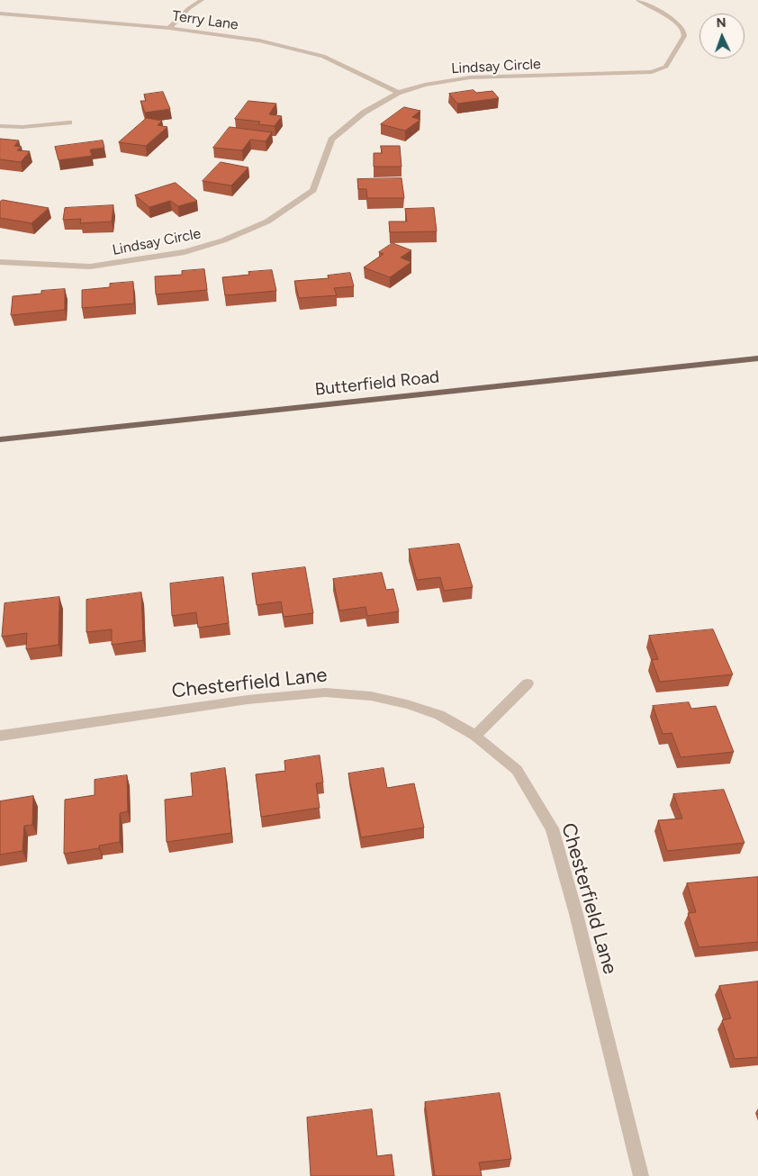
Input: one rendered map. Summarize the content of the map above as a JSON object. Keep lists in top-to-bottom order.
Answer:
{
  "streets": {
    "main road": ["Butterfield Road"],
    "street": ["Terry Lane", "Lindsay Circle", "Chesterfield Lane"]
  },
  "crossings": [
    ["Terry Lane", "Lindsay Circle"]
  ],
  "north": "top"
}
